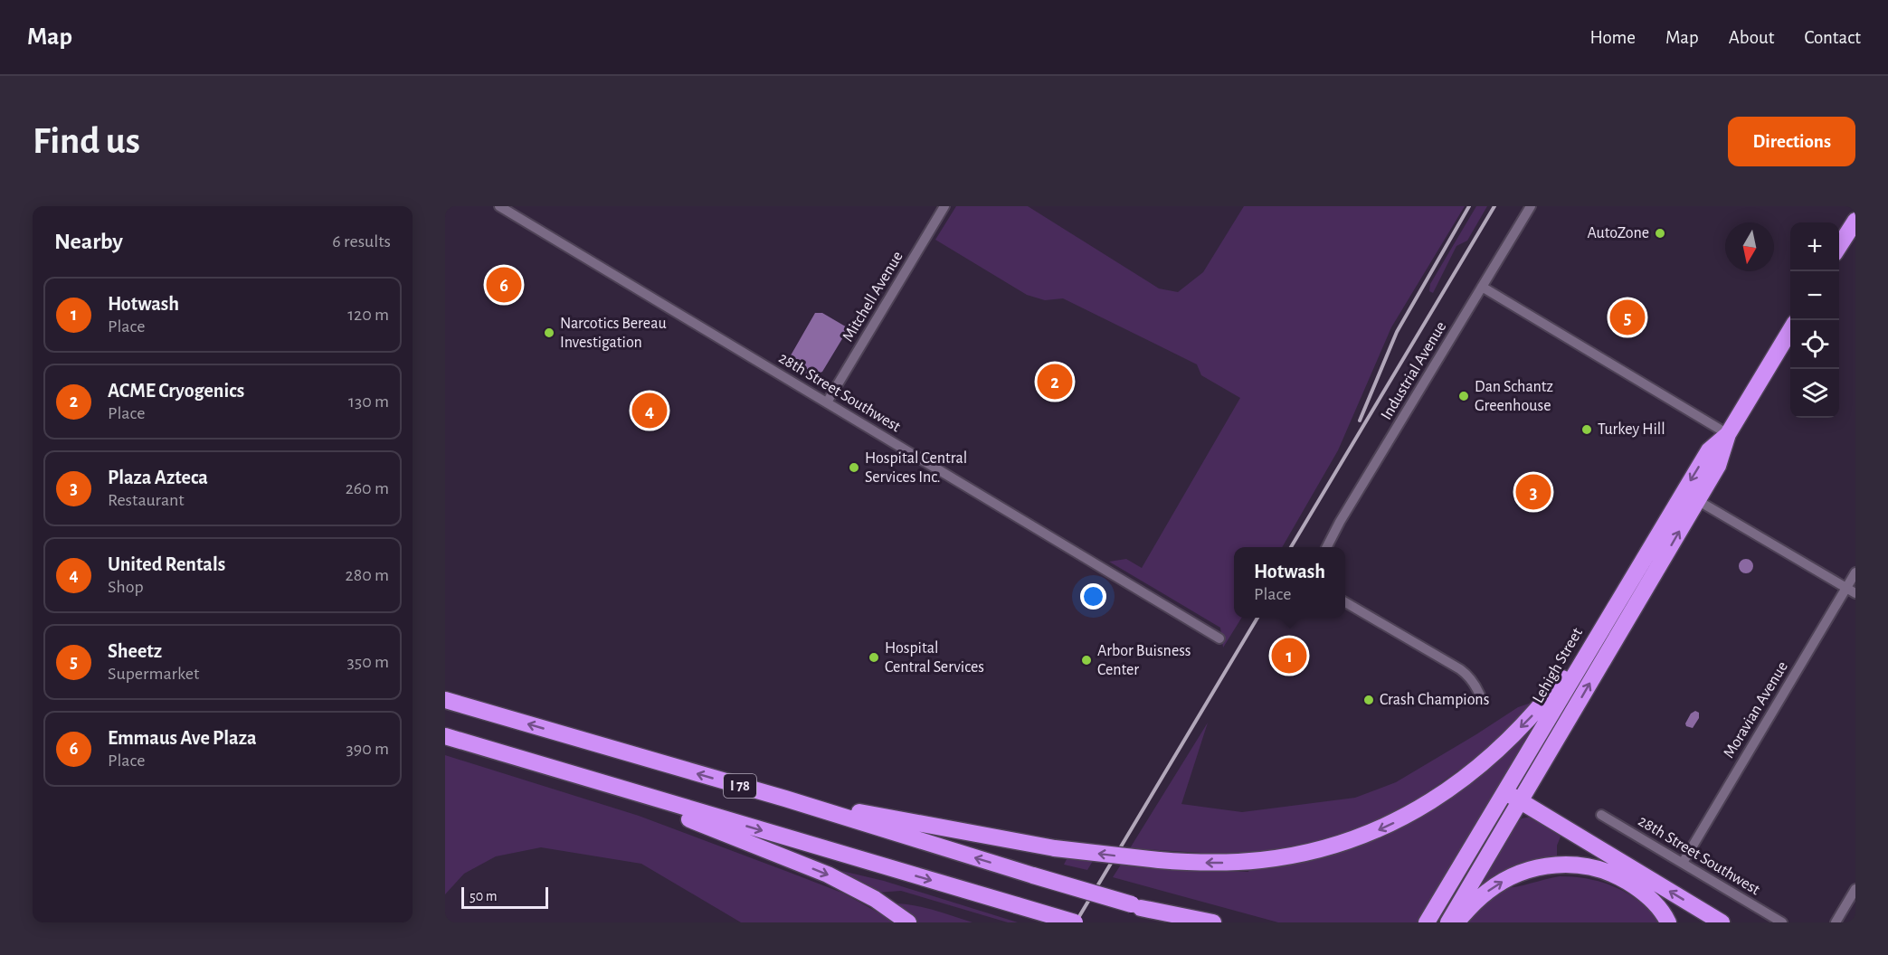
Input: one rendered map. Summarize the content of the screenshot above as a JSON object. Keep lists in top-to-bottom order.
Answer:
{
  "streets": {
    "highway": ["Lehigh Street", "I 78"],
    "street": [
      "Mitchell Avenue",
      "Industrial Avenue",
      "28th Street Southwest",
      "Moravian Avenue"
    ]
  },
  "crossings": [
    ["Mitchell Avenue", "28th Street Southwest"],
    ["28th Street Southwest", "Moravian Avenue"]
  ],
  "places": [
    "AutoZone",
    "Narcotics Bereau Investigation",
    "Dan Schantz Greenhouse",
    "Turkey Hill",
    "Hospital Central Services Inc.",
    "Hospital Central Services",
    "Arbor Buisness Center",
    "Crash Champions"
  ],
  "scale_bar": "50 m",
  "north": "bottom",
  "page": {
    "header": "Map",
    "nav": [
      "Home",
      "Map",
      "About",
      "Contact"
    ],
    "buttons": "Directions",
    "title": "Find us",
    "heading": ["Nearby", "6 results"],
    "map_buttons": ["+", "−"],
    "pins": [
      "6",
      "5",
      "2",
      "4",
      "3",
      "1"
    ],
    "list": [
      {
        "mark": "1",
        "name": "Hotwash",
        "note": "Place",
        "value": "120 m"
      },
      {
        "mark": "2",
        "name": "ACME Cryogenics",
        "note": "Place",
        "value": "130 m"
      },
      {
        "mark": "3",
        "name": "Plaza Azteca",
        "note": "Restaurant",
        "value": "260 m"
      },
      {
        "mark": "4",
        "name": "United Rentals",
        "note": "Shop",
        "value": "280 m"
      },
      {
        "mark": "5",
        "name": "Sheetz",
        "note": "Supermarket",
        "value": "350 m"
      },
      {
        "mark": "6",
        "name": "Emmaus Ave Plaza",
        "note": "Place",
        "value": "390 m"
      }
    ],
    "popup": ["Hotwash", "Place"],
    "scale": "50 m"
  }
}
